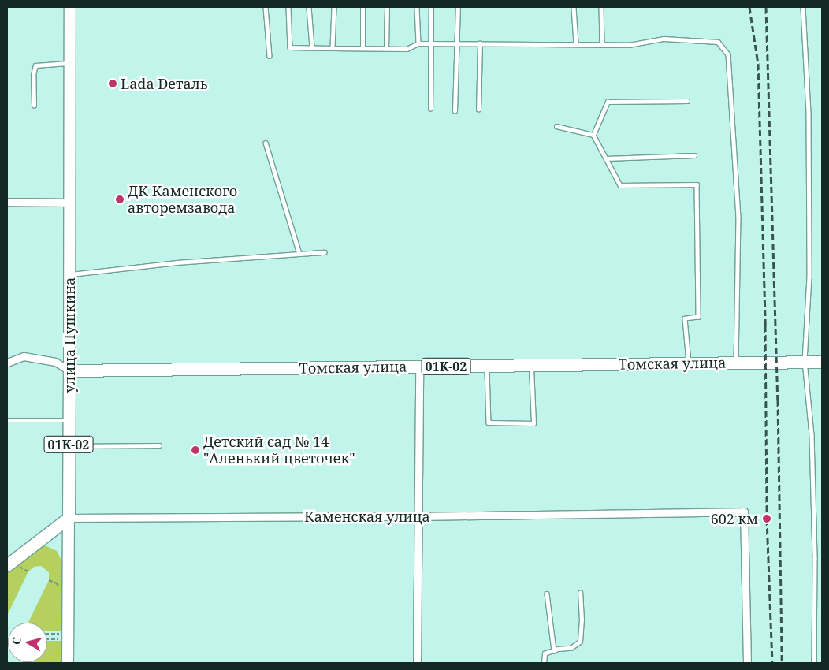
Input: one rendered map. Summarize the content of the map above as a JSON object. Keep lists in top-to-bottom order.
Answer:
{
  "streets": {
    "main road": ["улица Пушкина", "Томская улица", "01К-02"],
    "street": ["Каменская улица"]
  },
  "crossings": [
    ["улица Пушкина", "Томская улица"],
    ["улица Пушкина", "Каменская улица"]
  ],
  "places": [
    "Lada Dеталь",
    "ДК Каменского авторемзавода",
    "Детский сад № 14 \"Аленький цветочек\"",
    "602 км"
  ],
  "north": "left"
}
